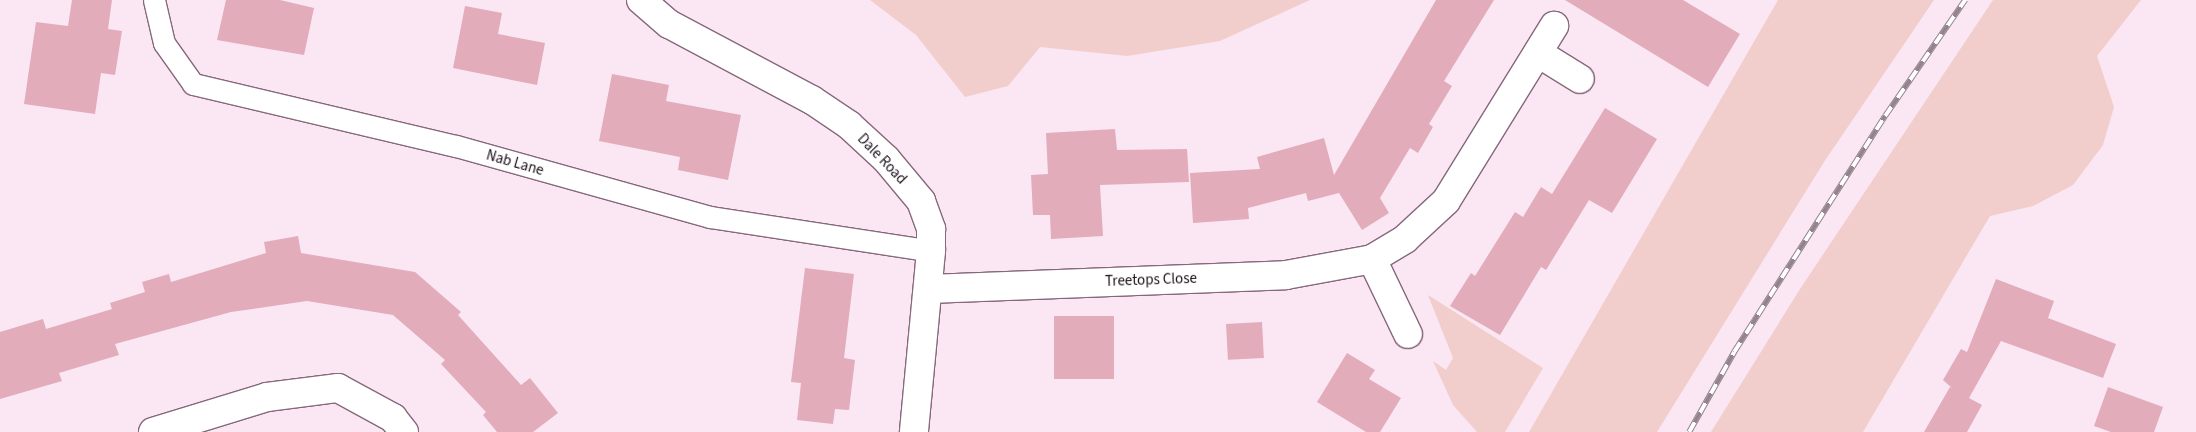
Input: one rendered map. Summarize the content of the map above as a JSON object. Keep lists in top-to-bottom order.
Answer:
{
  "streets": {
    "street": ["Dale Road", "Treetops Close"],
    "lane": ["Nab Lane"]
  },
  "crossings": [
    ["Dale Road", "Nab Lane"],
    ["Dale Road", "Treetops Close"]
  ]
}
